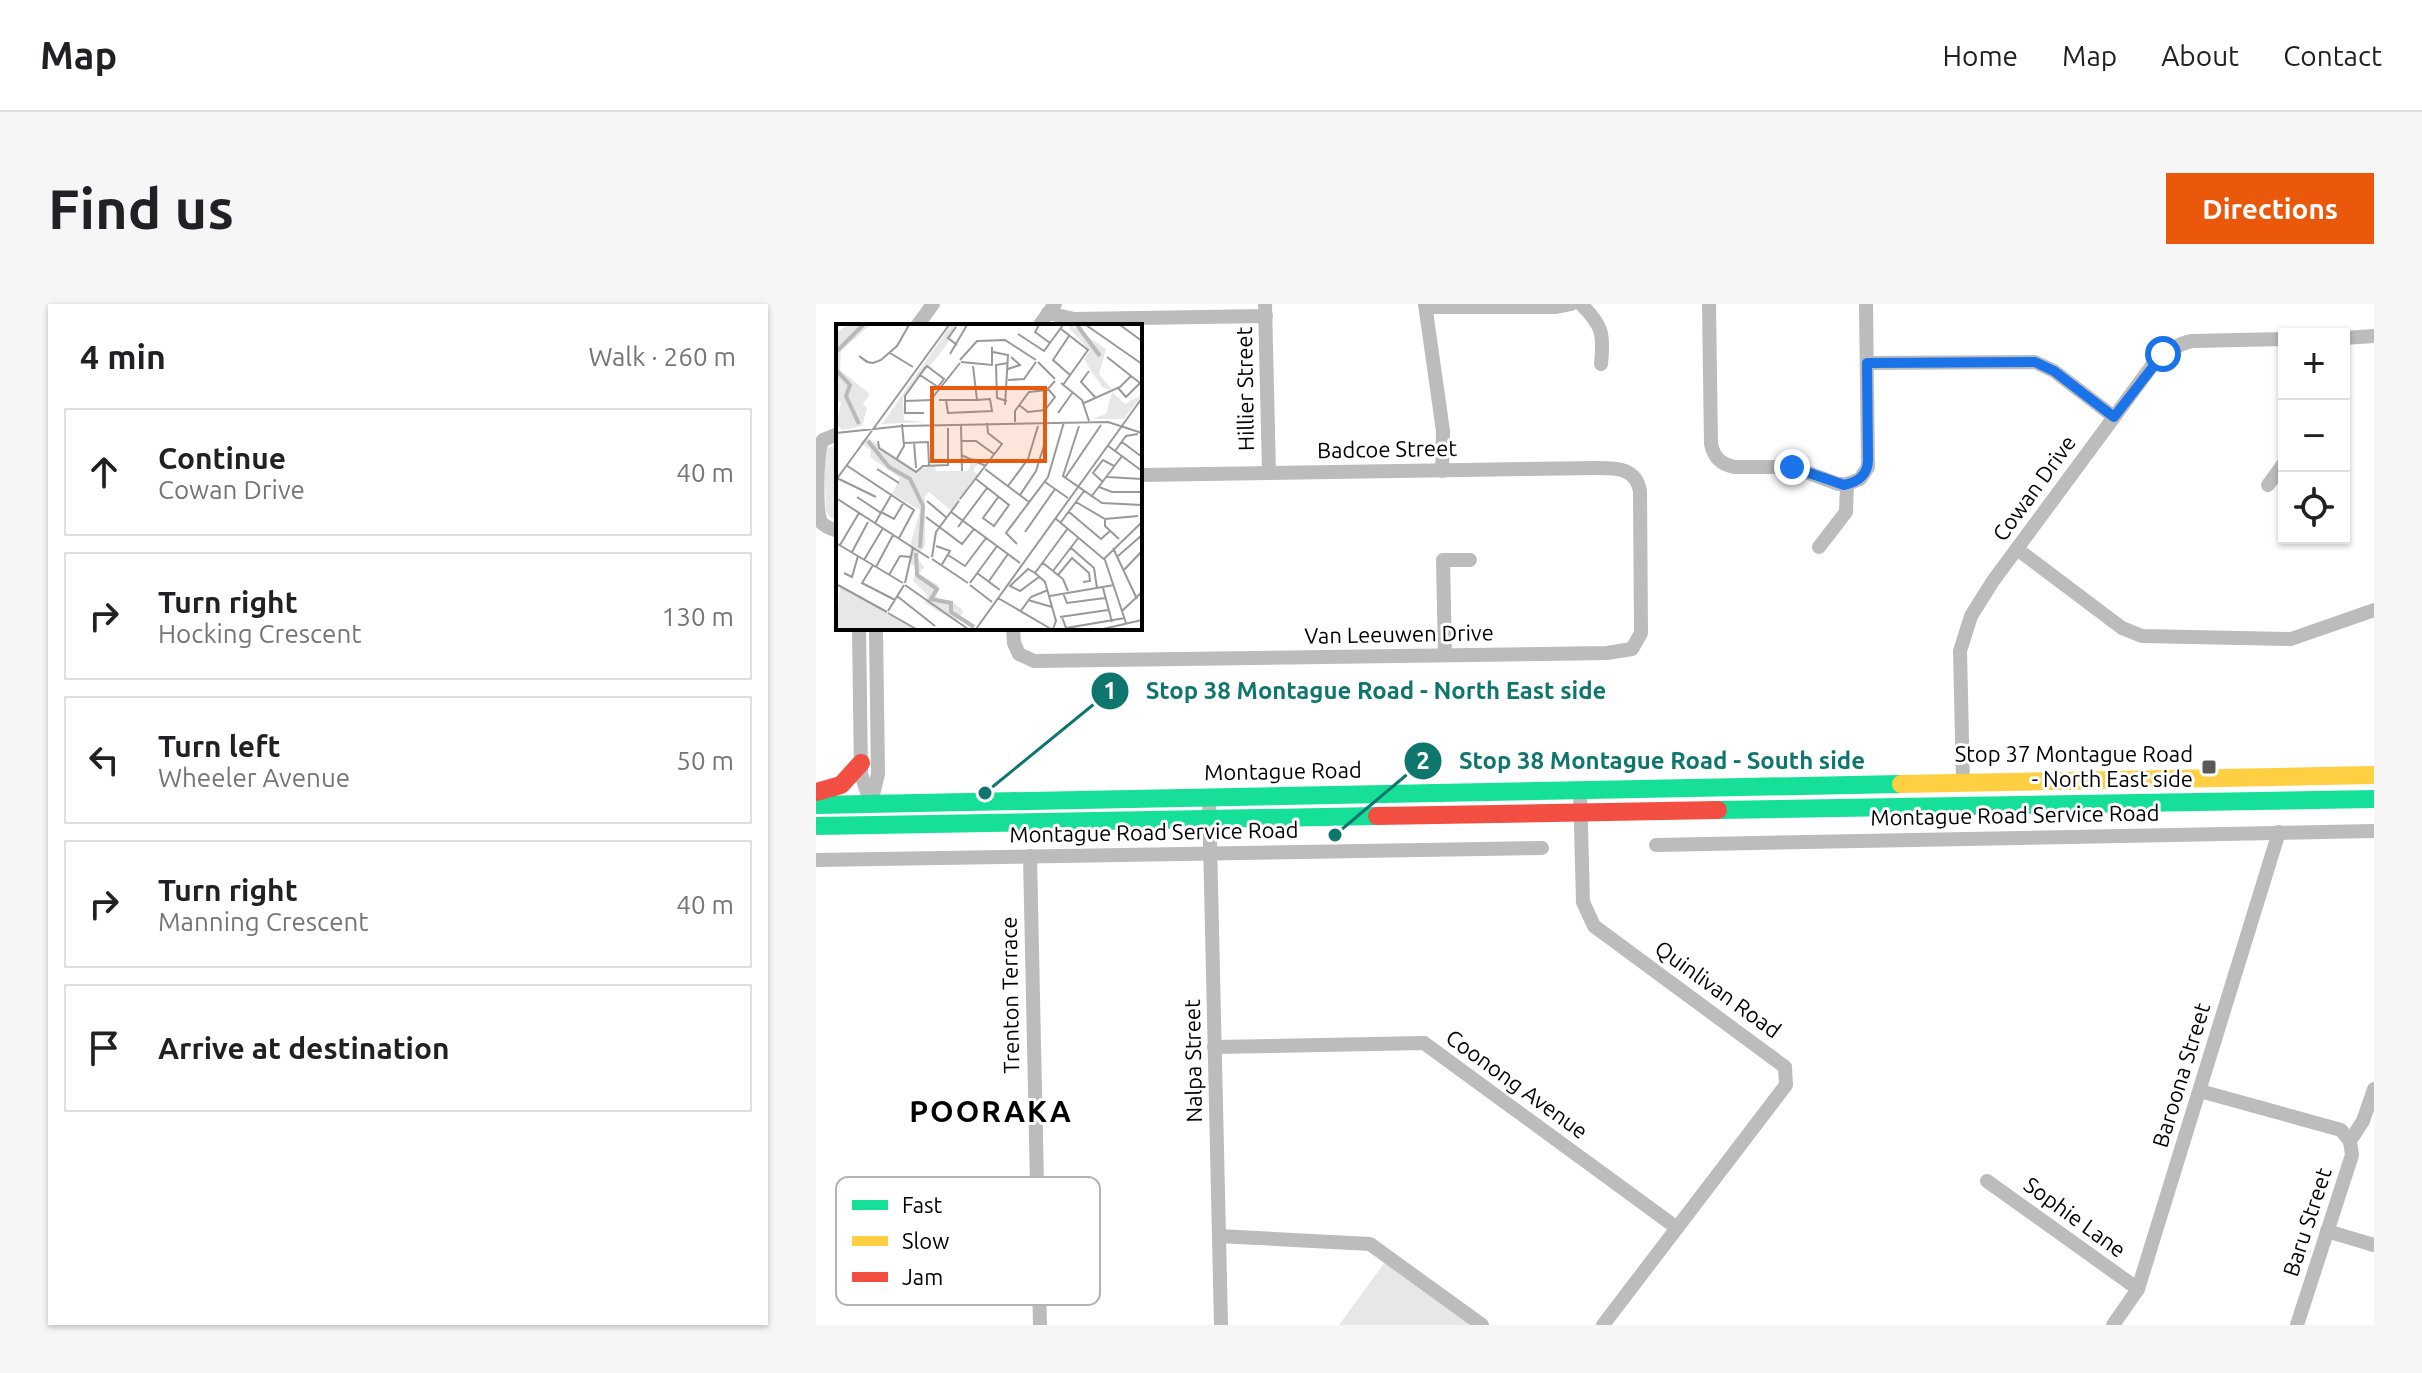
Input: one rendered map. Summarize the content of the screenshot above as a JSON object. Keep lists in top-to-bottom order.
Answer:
{
  "streets": {
    "main road": ["Montague Road"],
    "street": [
      "Hillier Street",
      "Badcoe Street",
      "Cowan Drive",
      "Van Leeuwen Drive",
      "Montague Road Service Road",
      "Quinlivan Road",
      "Trenton Terrace",
      "Nalpa Street",
      "Baroona Street",
      "Coonong Avenue",
      "Sophie Lane",
      "Baru Street"
    ]
  },
  "crossings": [
    ["Hillier Street", "Badcoe Street"],
    ["Badcoe Street", "Van Leeuwen Drive"],
    ["Cowan Drive", "Montague Road"],
    ["Montague Road", "Quinlivan Road"],
    ["Montague Road", "Nalpa Street"],
    ["Montague Road Service Road", "Trenton Terrace"],
    ["Montague Road Service Road", "Nalpa Street"],
    ["Montague Road Service Road", "Baroona Street"],
    ["Quinlivan Road", "Coonong Avenue"],
    ["Nalpa Street", "Coonong Avenue"],
    ["Baroona Street", "Sophie Lane"]
  ],
  "districts": ["POORAKA"],
  "places": {
    "transit": ["Stop 37 Montague Road - North East side"],
    "other": ["Stop 38 Montague Road - North East side", "Stop 38 Montague Road - South side"]
  },
  "legend": ["Fast", "Slow", "Jam"],
  "page": {
    "header": "Map",
    "nav": [
      "Home",
      "Map",
      "About",
      "Contact"
    ],
    "buttons": "Directions",
    "title": "Find us",
    "heading": ["4 min", "Walk · 260 m"],
    "map_buttons": ["+", "−"],
    "list": [
      ["Continue", "Cowan Drive", "40 m"],
      ["Turn right", "Hocking Crescent", "130 m"],
      ["Turn left", "Wheeler Avenue", "50 m"],
      ["Turn right", "Manning Crescent", "40 m"],
      "Arrive at destination"
    ]
  }
}
